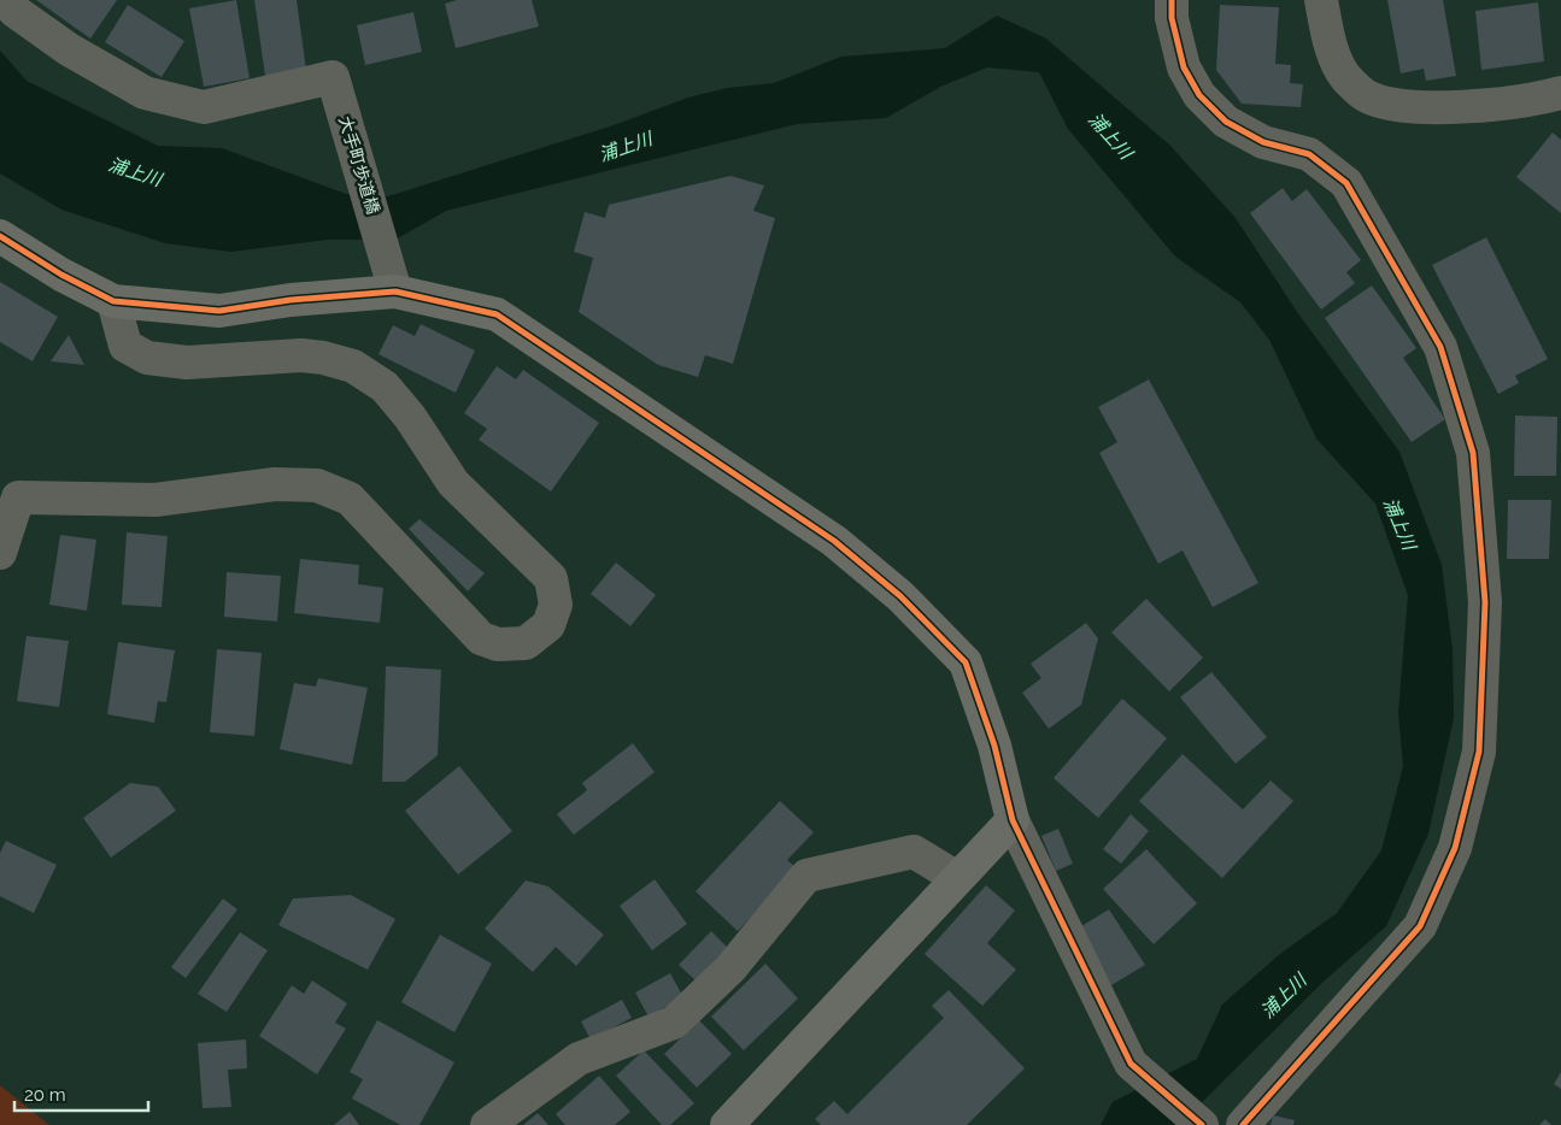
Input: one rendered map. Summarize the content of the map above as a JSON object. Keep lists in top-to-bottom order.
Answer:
{
  "streets": {
    "street": ["大手町歩道橋"]
  },
  "water": ["浦上川"],
  "scale_bar": "20 m"
}
